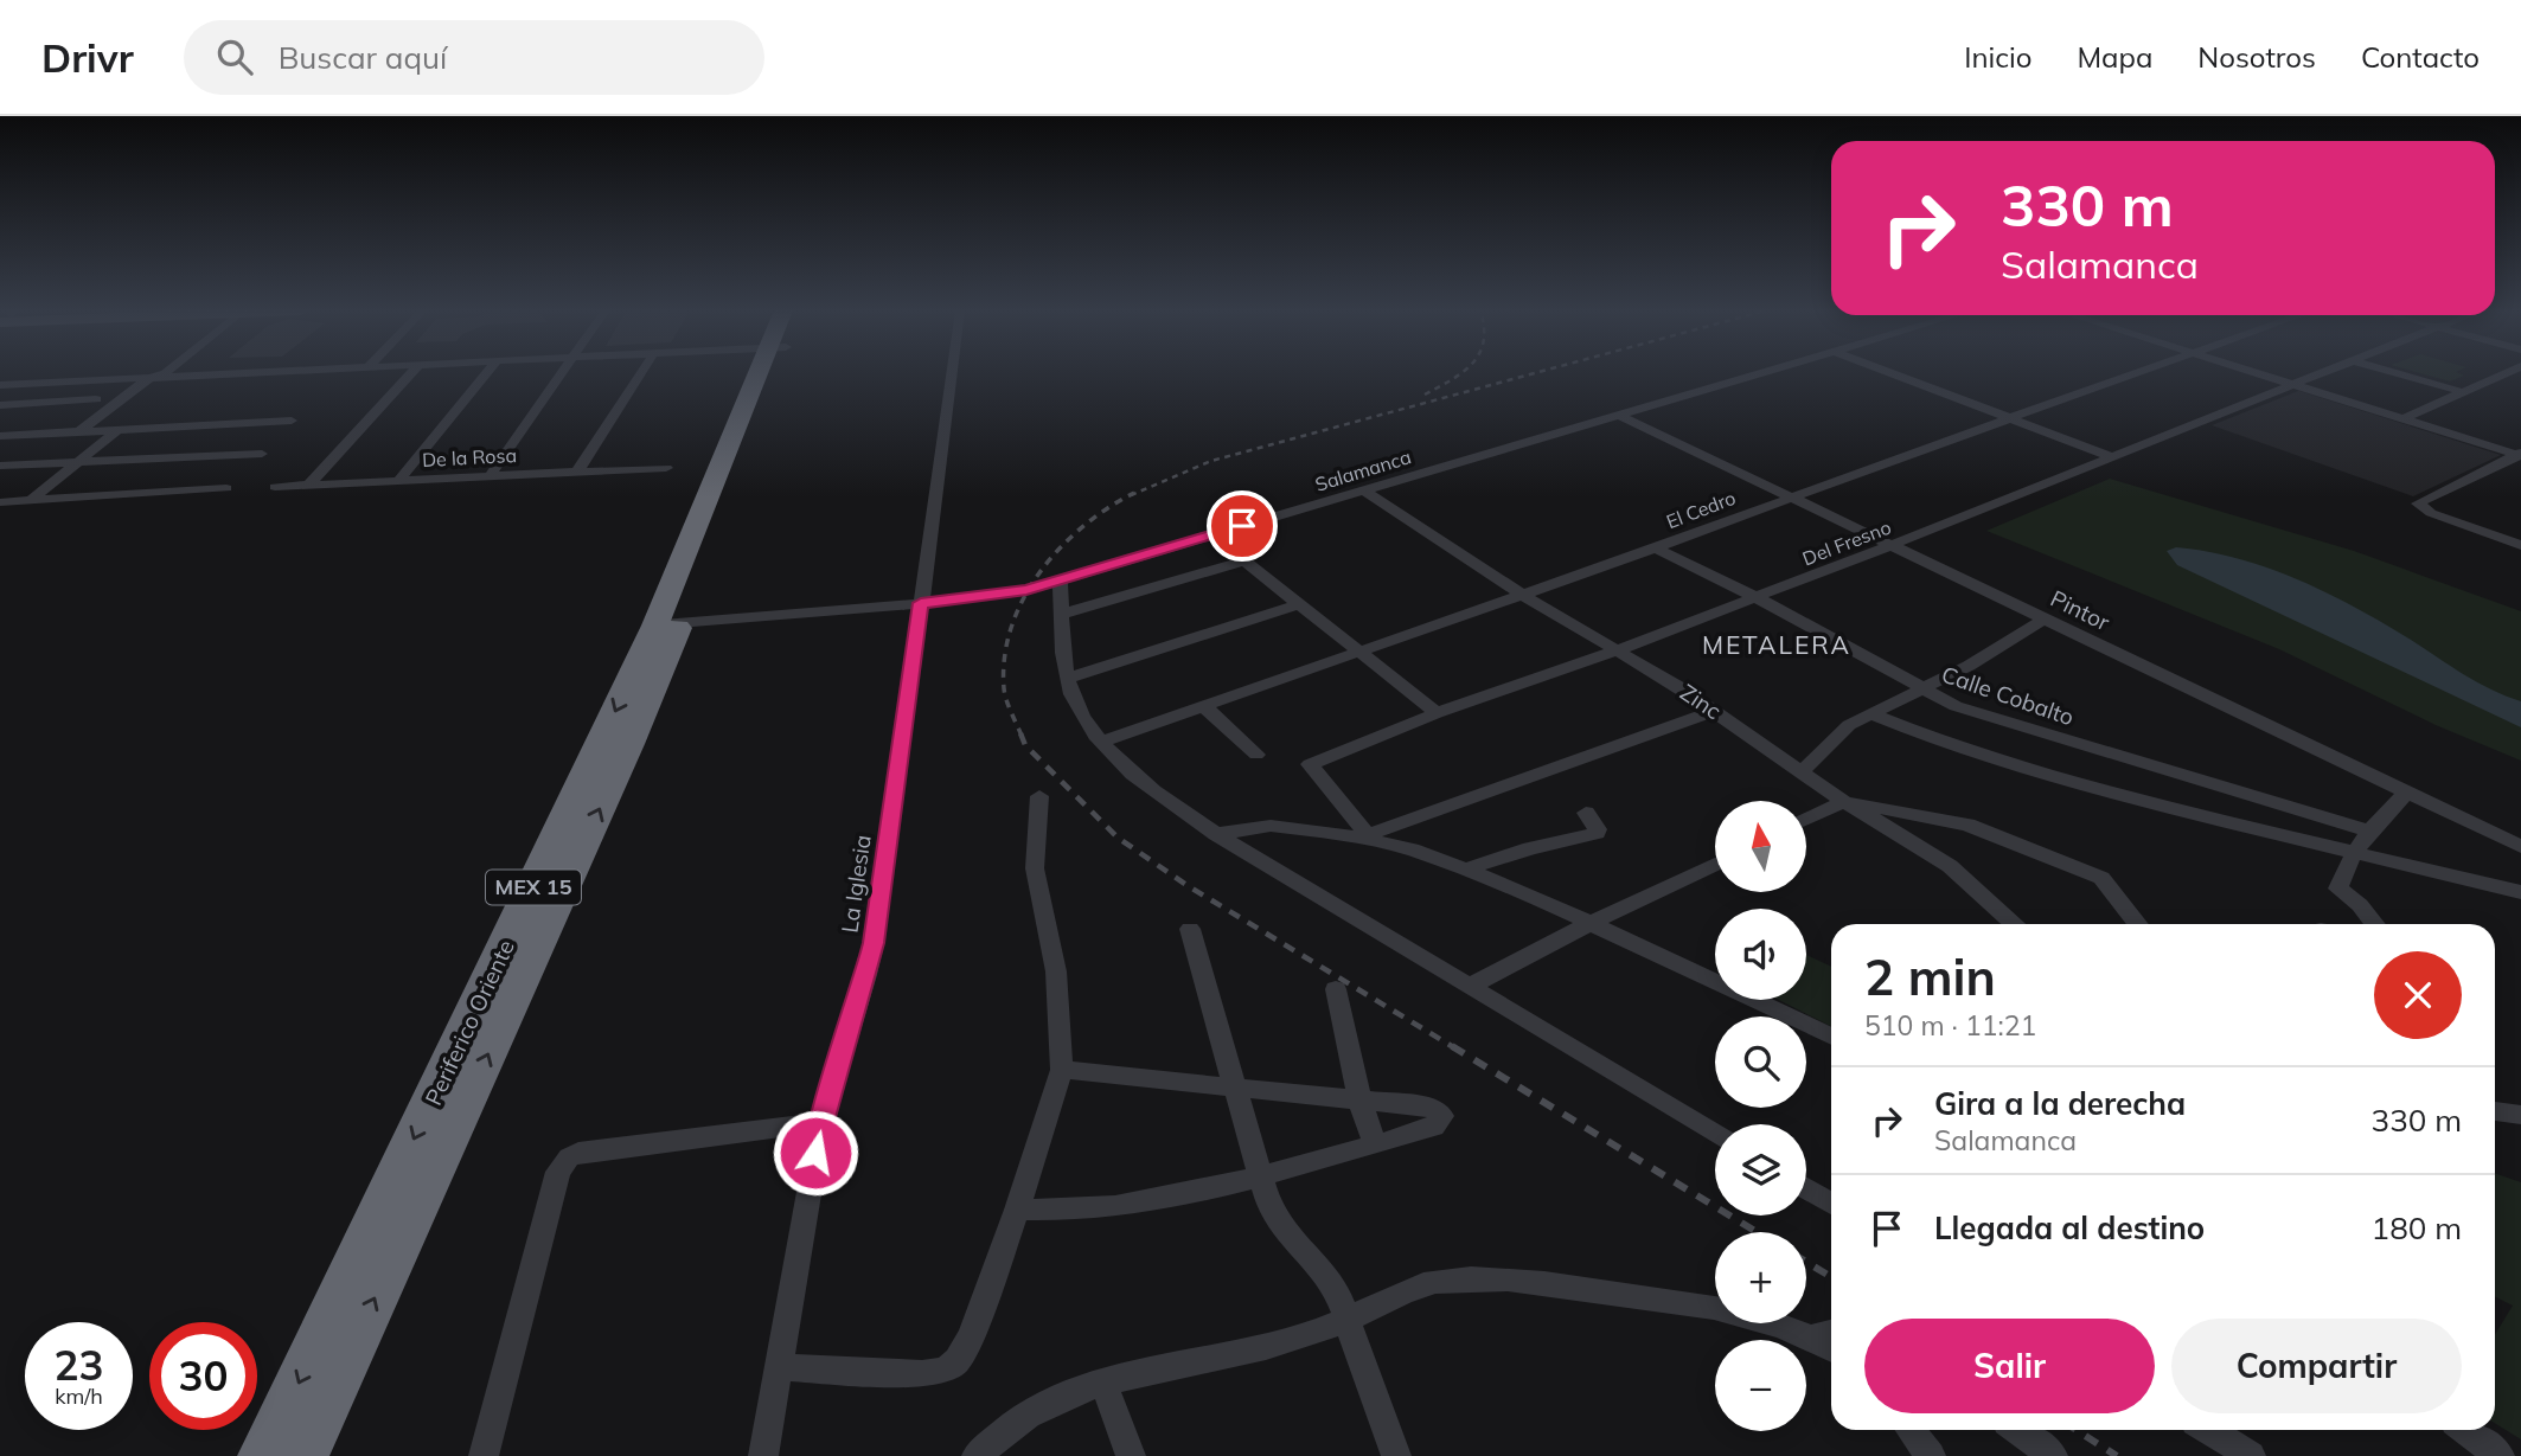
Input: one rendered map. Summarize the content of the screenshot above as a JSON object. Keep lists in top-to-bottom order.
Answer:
{
  "streets": {
    "highway": ["MEX 15", "Periferico Oriente"],
    "street": [
      "De la Rosa",
      "Salamanca",
      "El Cedro",
      "Del Fresno",
      "Pintor",
      "Calle Cobalto",
      "Zinc",
      "La Iglesia"
    ]
  },
  "crossings": [
    ["Salamanca", "Pintor"],
    ["Salamanca", "Zinc"],
    ["Salamanca", "La Iglesia"],
    ["Salamanca", "Periferico Oriente"],
    ["El Cedro", "Pintor"],
    ["El Cedro", "Calle Cobalto"],
    ["El Cedro", "Zinc"],
    ["Del Fresno", "Pintor"],
    ["Del Fresno", "Calle Cobalto"],
    ["Del Fresno", "Zinc"]
  ],
  "districts": ["METALERA"],
  "north": "top",
  "page": {
    "header": "Drivr",
    "search": "Buscar aquí",
    "nav": [
      "Inicio",
      "Mapa",
      "Nosotros",
      "Contacto"
    ],
    "turn": ["330 m", "Salamanca"],
    "map_buttons": ["+", "−"],
    "heading": ["2 min", "510 m · 11:21"],
    "list": [
      {
        "name": "Gira a la derecha",
        "note": "Salamanca",
        "value": "330 m"
      },
      {
        "name": "Llegada al destino",
        "value": "180 m"
      }
    ],
    "buttons": ["Salir", "Compartir"],
    "speed": "23 km/h",
    "limit": "30"
  }
}
